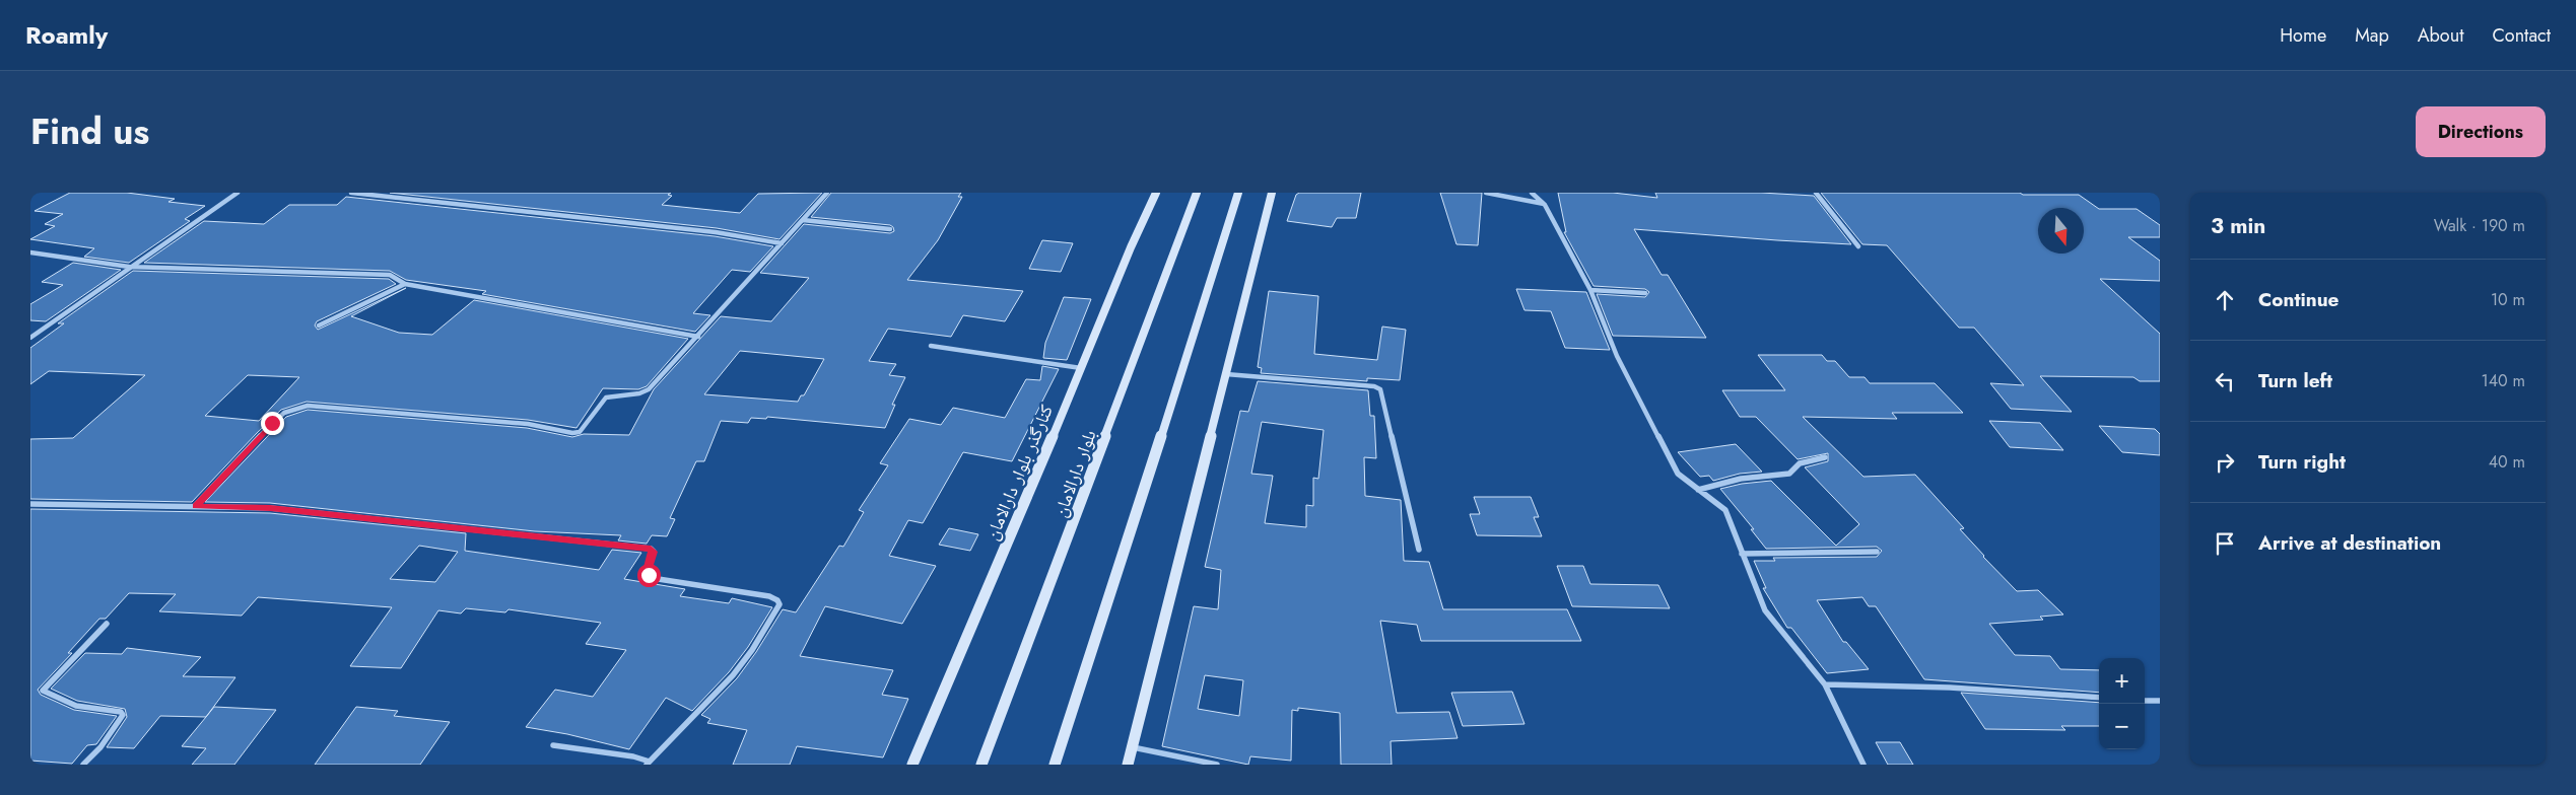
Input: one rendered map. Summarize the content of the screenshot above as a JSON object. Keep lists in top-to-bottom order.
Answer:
{
  "streets": {
    "street": ["کنارگذر بلوار دارالامان", "بلوار دارالامان"]
  },
  "north": "bottom",
  "page": {
    "header": "Roamly",
    "nav": [
      "Home",
      "Map",
      "About",
      "Contact"
    ],
    "title": "Find us",
    "buttons": "Directions",
    "heading": ["3 min", "Walk · 190 m"],
    "list": [
      ["Continue", "10 m"],
      ["Turn left", "140 m"],
      ["Turn right", "40 m"],
      "Arrive at destination"
    ],
    "map_buttons": ["+", "−"]
  }
}
